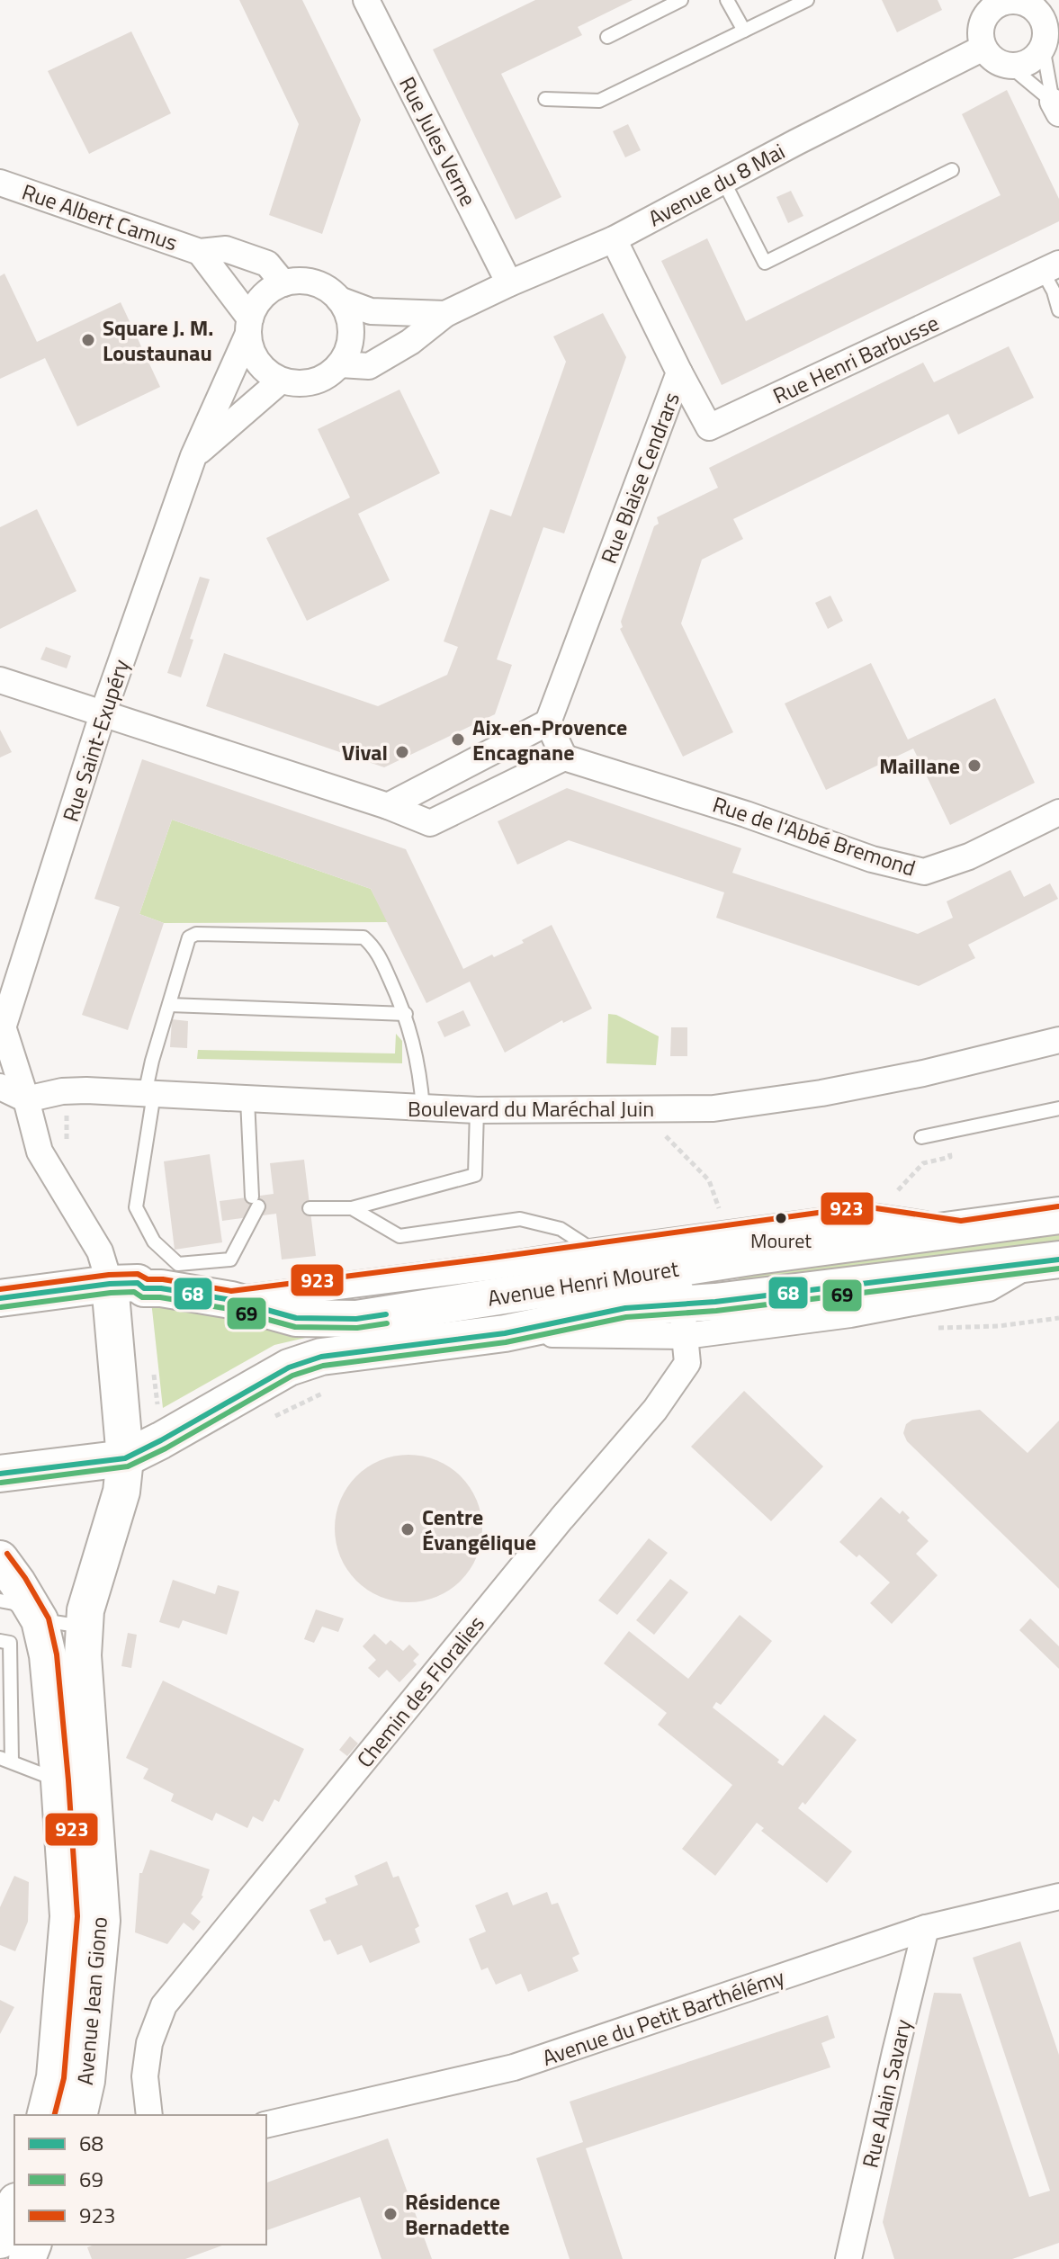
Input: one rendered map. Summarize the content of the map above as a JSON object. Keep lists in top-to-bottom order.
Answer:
{
  "streets": {
    "main road": ["Avenue Henri Mouret", "Avenue Jean Giono"],
    "street": [
      "Rue Jules Verne",
      "Avenue du 8 Mai",
      "Rue Albert Camus",
      "Rue Henri Barbusse",
      "Rue Blaise Cendrars",
      "Rue Saint-Exupéry",
      "Rue de l'Abbé Bremond",
      "Boulevard du Maréchal Juin",
      "Chemin des Floralies",
      "Avenue du Petit Barthélémy",
      "Rue Alain Savary"
    ]
  },
  "crossings": [
    ["Rue Jules Verne", "Avenue du 8 Mai"],
    ["Avenue du 8 Mai", "Rue Albert Camus"],
    ["Avenue du 8 Mai", "Rue Blaise Cendrars"],
    ["Avenue du 8 Mai", "Rue Saint-Exupéry"],
    ["Rue Albert Camus", "Rue Saint-Exupéry"],
    ["Rue Henri Barbusse", "Rue Blaise Cendrars"],
    ["Rue Saint-Exupéry", "Boulevard du Maréchal Juin"],
    ["Rue Saint-Exupéry", "Avenue Henri Mouret"],
    ["Rue Saint-Exupéry", "Avenue Jean Giono"],
    ["Avenue Henri Mouret", "Chemin des Floralies"],
    ["Avenue Henri Mouret", "Avenue Jean Giono"],
    ["Avenue du Petit Barthélémy", "Rue Alain Savary"]
  ],
  "places": [
    "Square J. M. Loustaunau",
    "Aix-en-Provence Encagnane",
    "Vival",
    "Maillane",
    "Mouret",
    "Centre Évangélique",
    "Résidence Bernadette"
  ],
  "lines": ["transit line 923", "transit line 68", "transit line 69"],
  "legend": ["68", "69", "923"]
}
